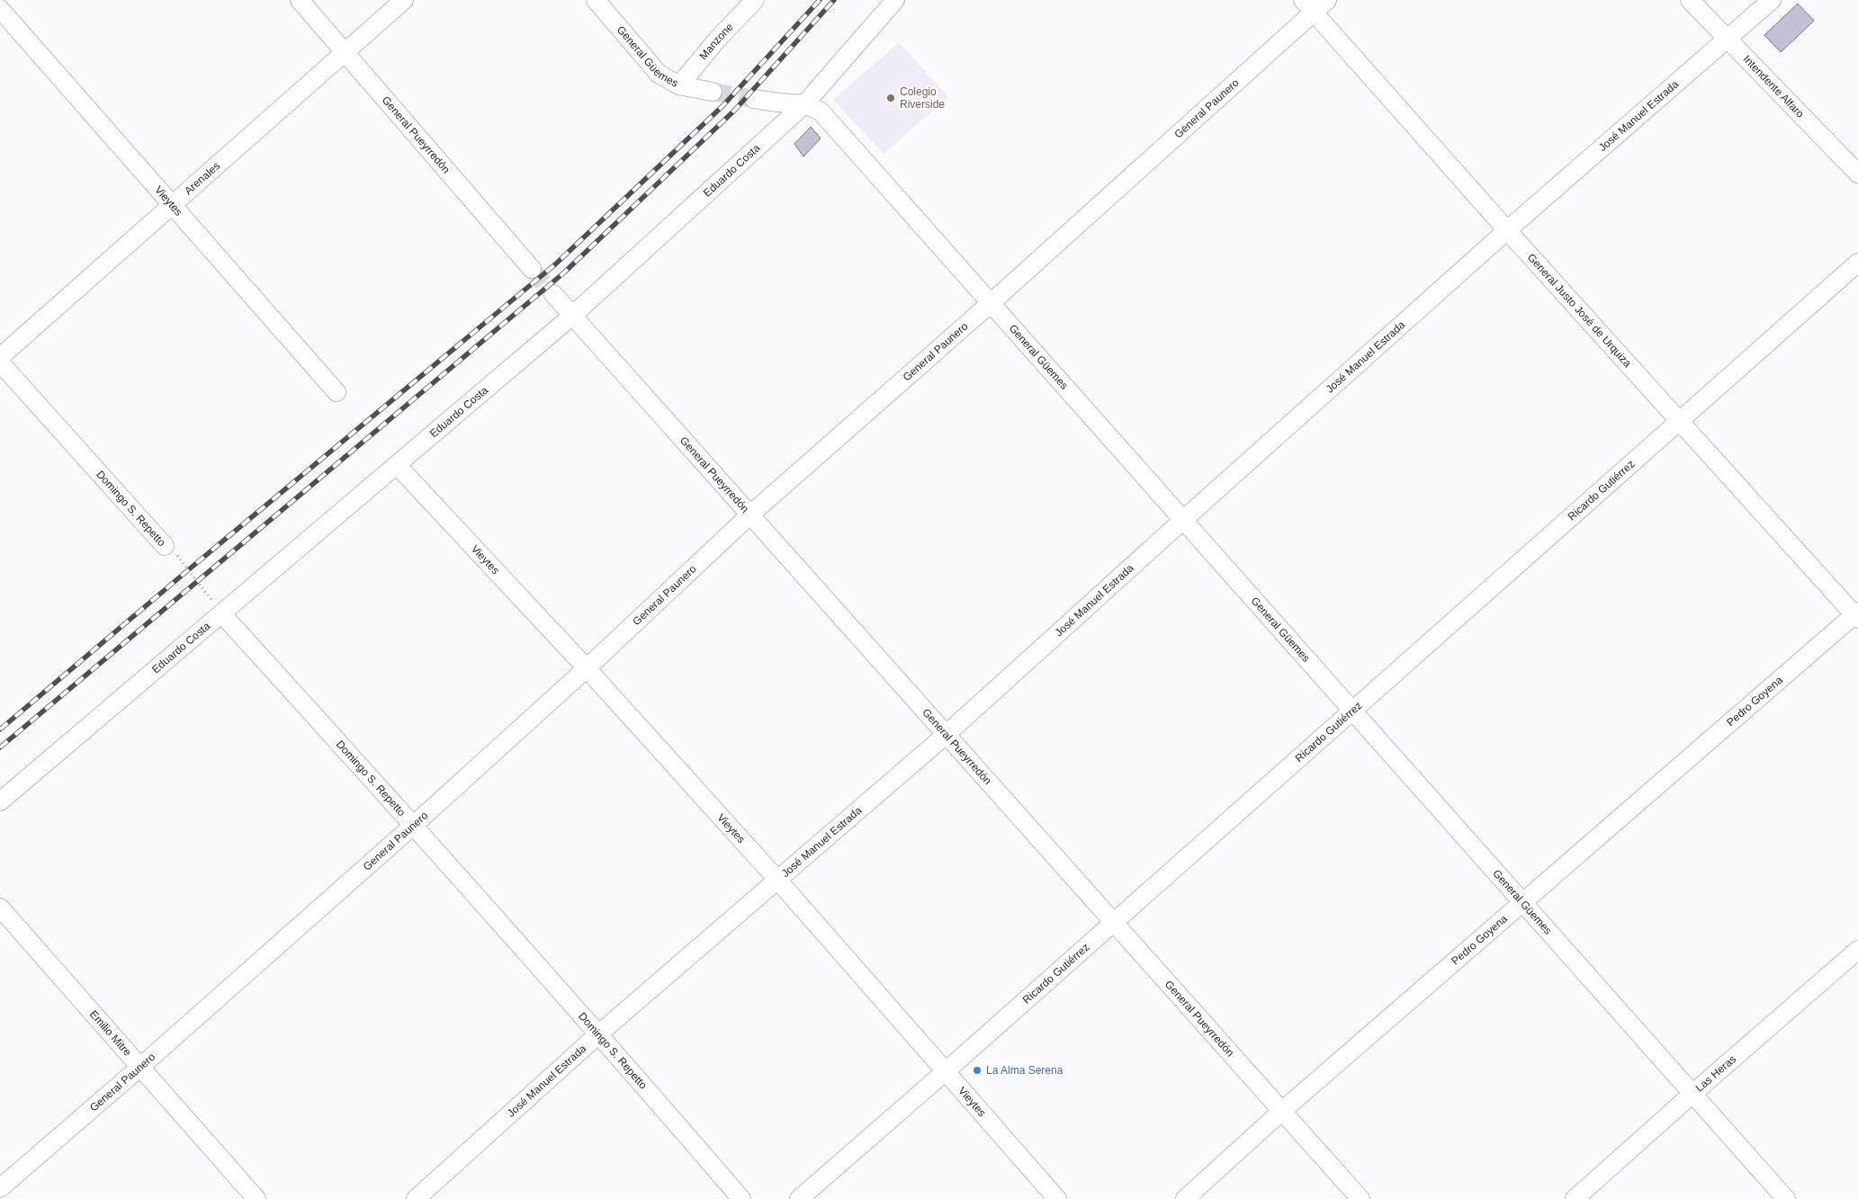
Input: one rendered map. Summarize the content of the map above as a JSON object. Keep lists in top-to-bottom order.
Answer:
{
  "streets": {
    "street": [
      "Manzone",
      "General Güemes",
      "Intendente Alfaro",
      "General Paunero",
      "José Manuel Estrada",
      "General Pueyrredón",
      "Eduardo Costa",
      "Arenales",
      "Vieytes",
      "General Justo José de Urquiza",
      "Ricardo Gutiérrez",
      "Domingo S. Repetto",
      "Pedro Goyena",
      "Emilio Mitre",
      "Las Heras"
    ]
  },
  "crossings": [
    ["Manzone", "General Güemes"],
    ["General Güemes", "General Paunero"],
    ["General Güemes", "José Manuel Estrada"],
    ["General Güemes", "Eduardo Costa"],
    ["General Güemes", "Ricardo Gutiérrez"],
    ["General Güemes", "Pedro Goyena"],
    ["General Güemes", "Las Heras"],
    ["Intendente Alfaro", "José Manuel Estrada"],
    ["General Paunero", "General Pueyrredón"],
    ["General Paunero", "Vieytes"],
    ["General Paunero", "General Justo José de Urquiza"],
    ["General Paunero", "Domingo S. Repetto"],
    ["General Paunero", "Emilio Mitre"],
    ["José Manuel Estrada", "General Pueyrredón"],
    ["José Manuel Estrada", "Vieytes"],
    ["José Manuel Estrada", "General Justo José de Urquiza"],
    ["José Manuel Estrada", "Domingo S. Repetto"],
    ["General Pueyrredón", "Eduardo Costa"],
    ["General Pueyrredón", "Arenales"],
    ["General Pueyrredón", "Ricardo Gutiérrez"],
    ["General Pueyrredón", "Pedro Goyena"],
    ["Eduardo Costa", "Vieytes"],
    ["Eduardo Costa", "Domingo S. Repetto"],
    ["Arenales", "Vieytes"],
    ["Vieytes", "Ricardo Gutiérrez"],
    ["General Justo José de Urquiza", "Ricardo Gutiérrez"],
    ["General Justo José de Urquiza", "Pedro Goyena"]
  ],
  "places": ["Colegio Riverside", "La Alma Serena"]
}
